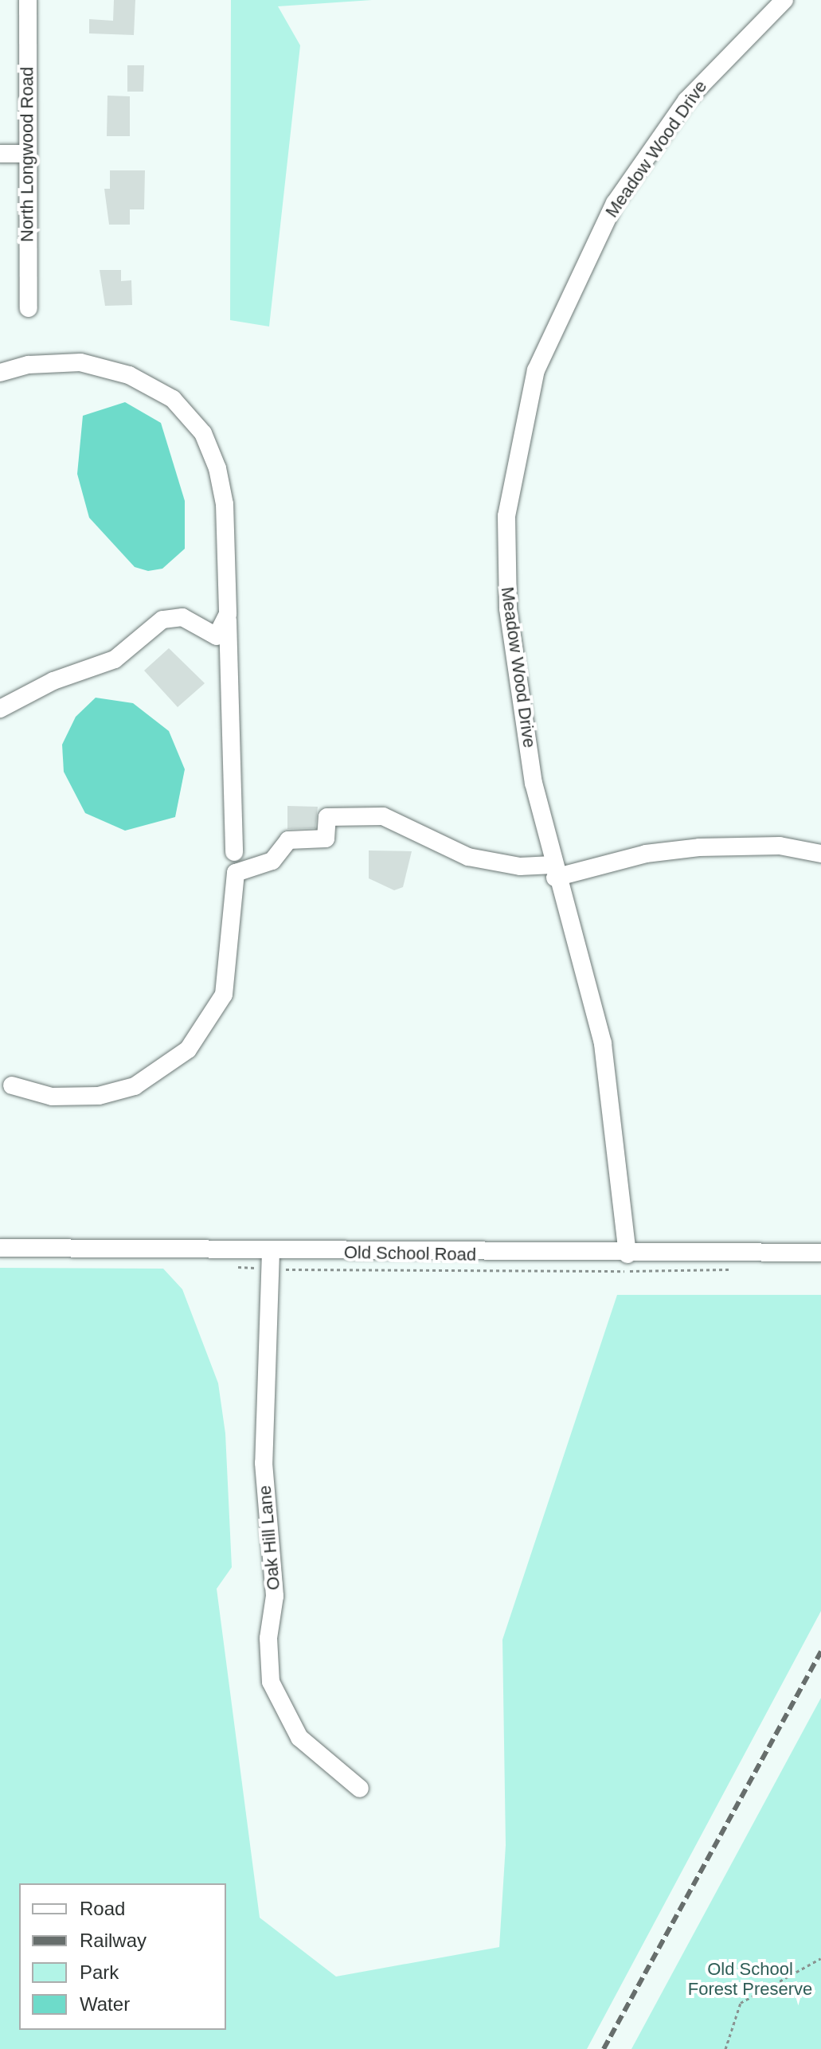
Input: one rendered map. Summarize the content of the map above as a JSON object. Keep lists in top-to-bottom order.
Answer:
{
  "streets": {
    "street": [
      "Meadow Wood Drive",
      "North Longwood Road",
      "Old School Road",
      "Oak Hill Lane"
    ]
  },
  "crossings": [
    ["Meadow Wood Drive", "Old School Road"],
    ["Old School Road", "Oak Hill Lane"]
  ],
  "parks": ["Old School Forest Preserve"],
  "legend": [
    "Road",
    "Railway",
    "Park",
    "Water"
  ]
}
